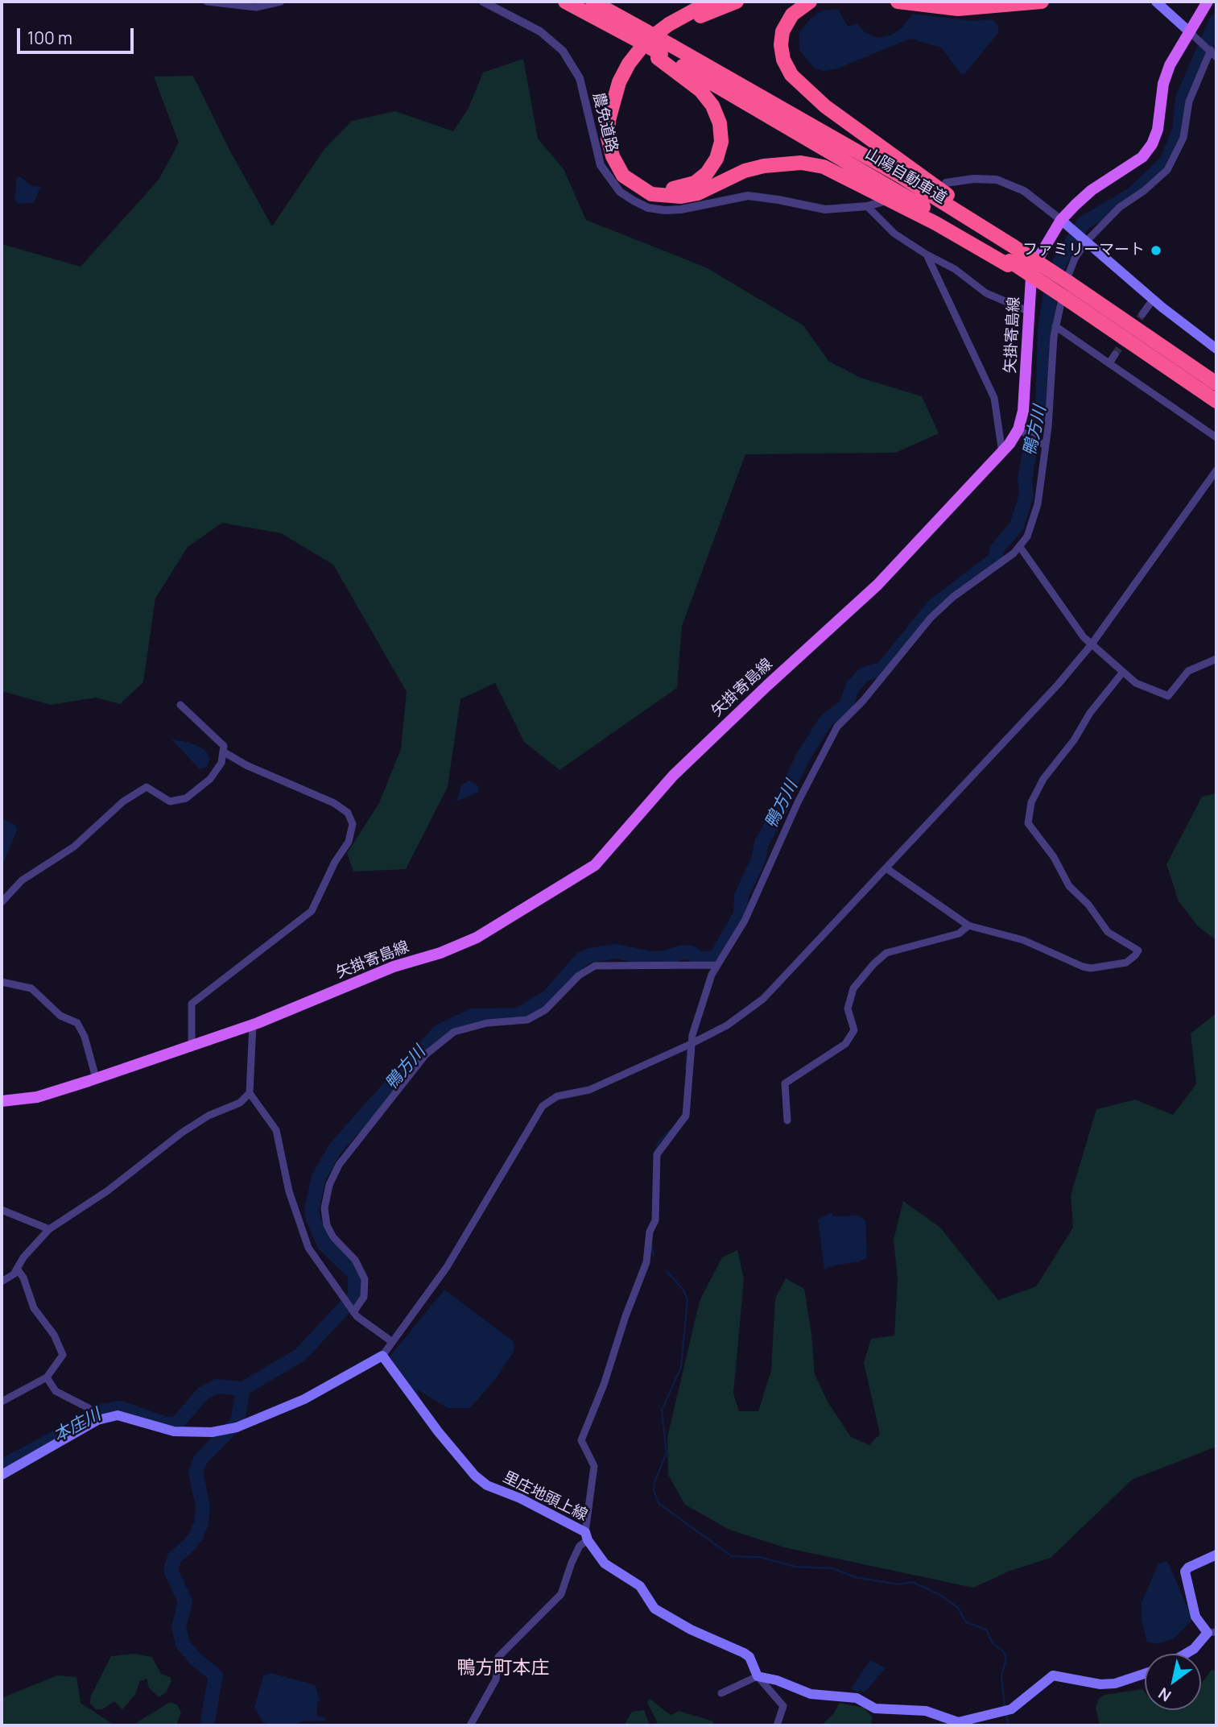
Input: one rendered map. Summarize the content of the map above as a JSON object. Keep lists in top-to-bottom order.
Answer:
{
  "streets": {
    "highway": ["山陽自動車道"],
    "main road": ["矢掛寄島線", "里庄地頭上線"],
    "street": ["農免道路"]
  },
  "districts": ["鴨方町本庄"],
  "water": ["鴨方川", "本庄川"],
  "places": ["ファミリーマート"],
  "scale_bar": "100 m",
  "north": "bottom left"
}
